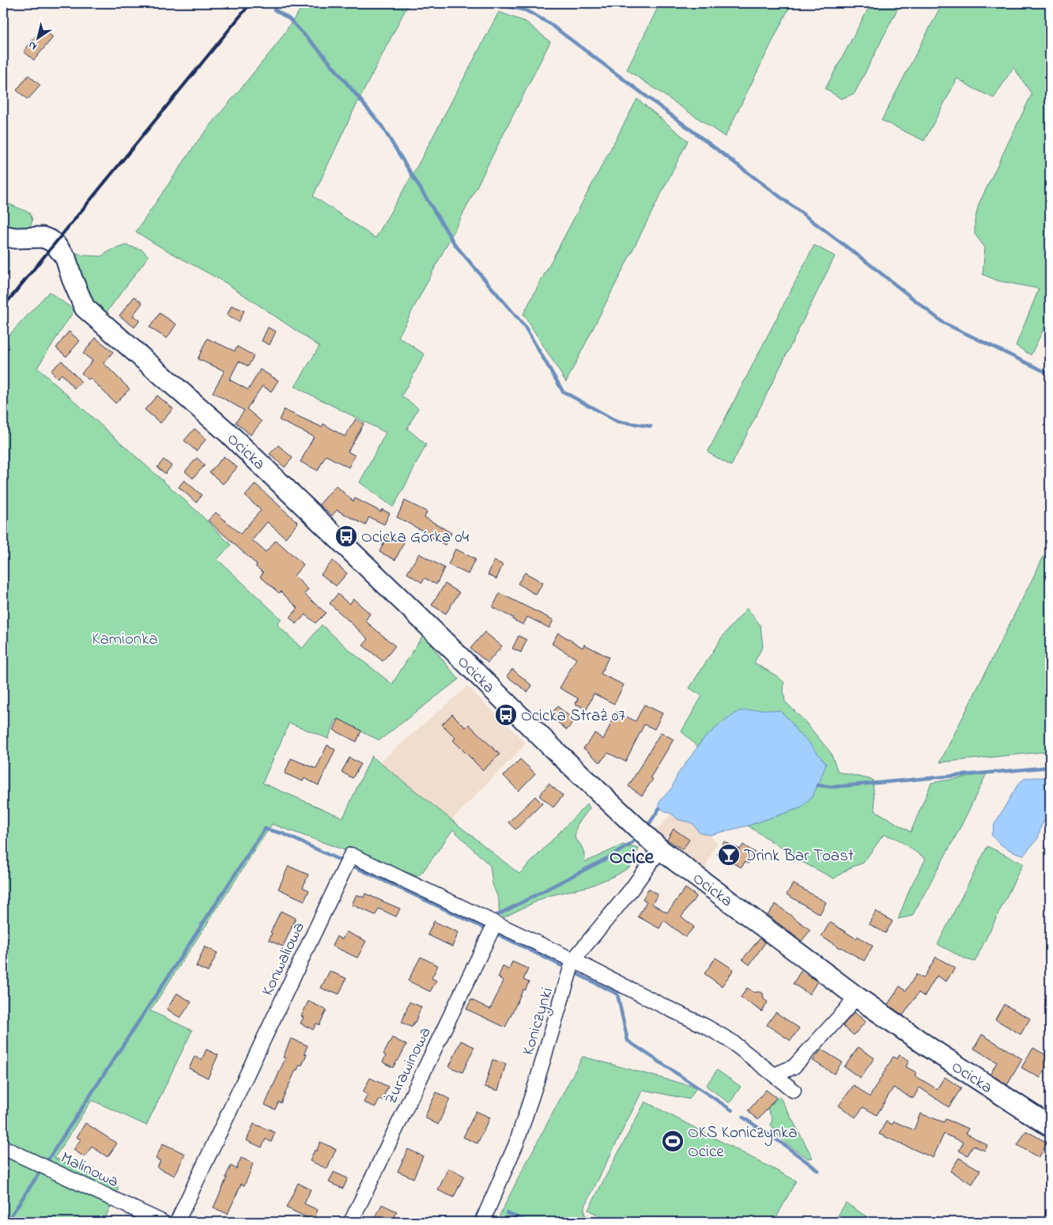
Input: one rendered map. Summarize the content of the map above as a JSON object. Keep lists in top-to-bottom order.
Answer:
{
  "streets": {
    "street": [
      "Ocicka",
      "Konwaliowa",
      "Koniczynki",
      "Żurawinowa",
      "Malinowa"
    ]
  },
  "crossings": [
    ["Ocicka", "Koniczynki"],
    ["Konwaliowa", "Żurawinowa"]
  ],
  "districts": ["Ocice"],
  "parks": ["Kamionka"],
  "places": {
    "bus stop": ["Ocicka Górka 04", "Ocicka Straż 07"],
    "bar": ["Drink Bar Toast"],
    "sports": ["OKS Koniczynka Ocice"]
  },
  "north": "bottom left"
}
